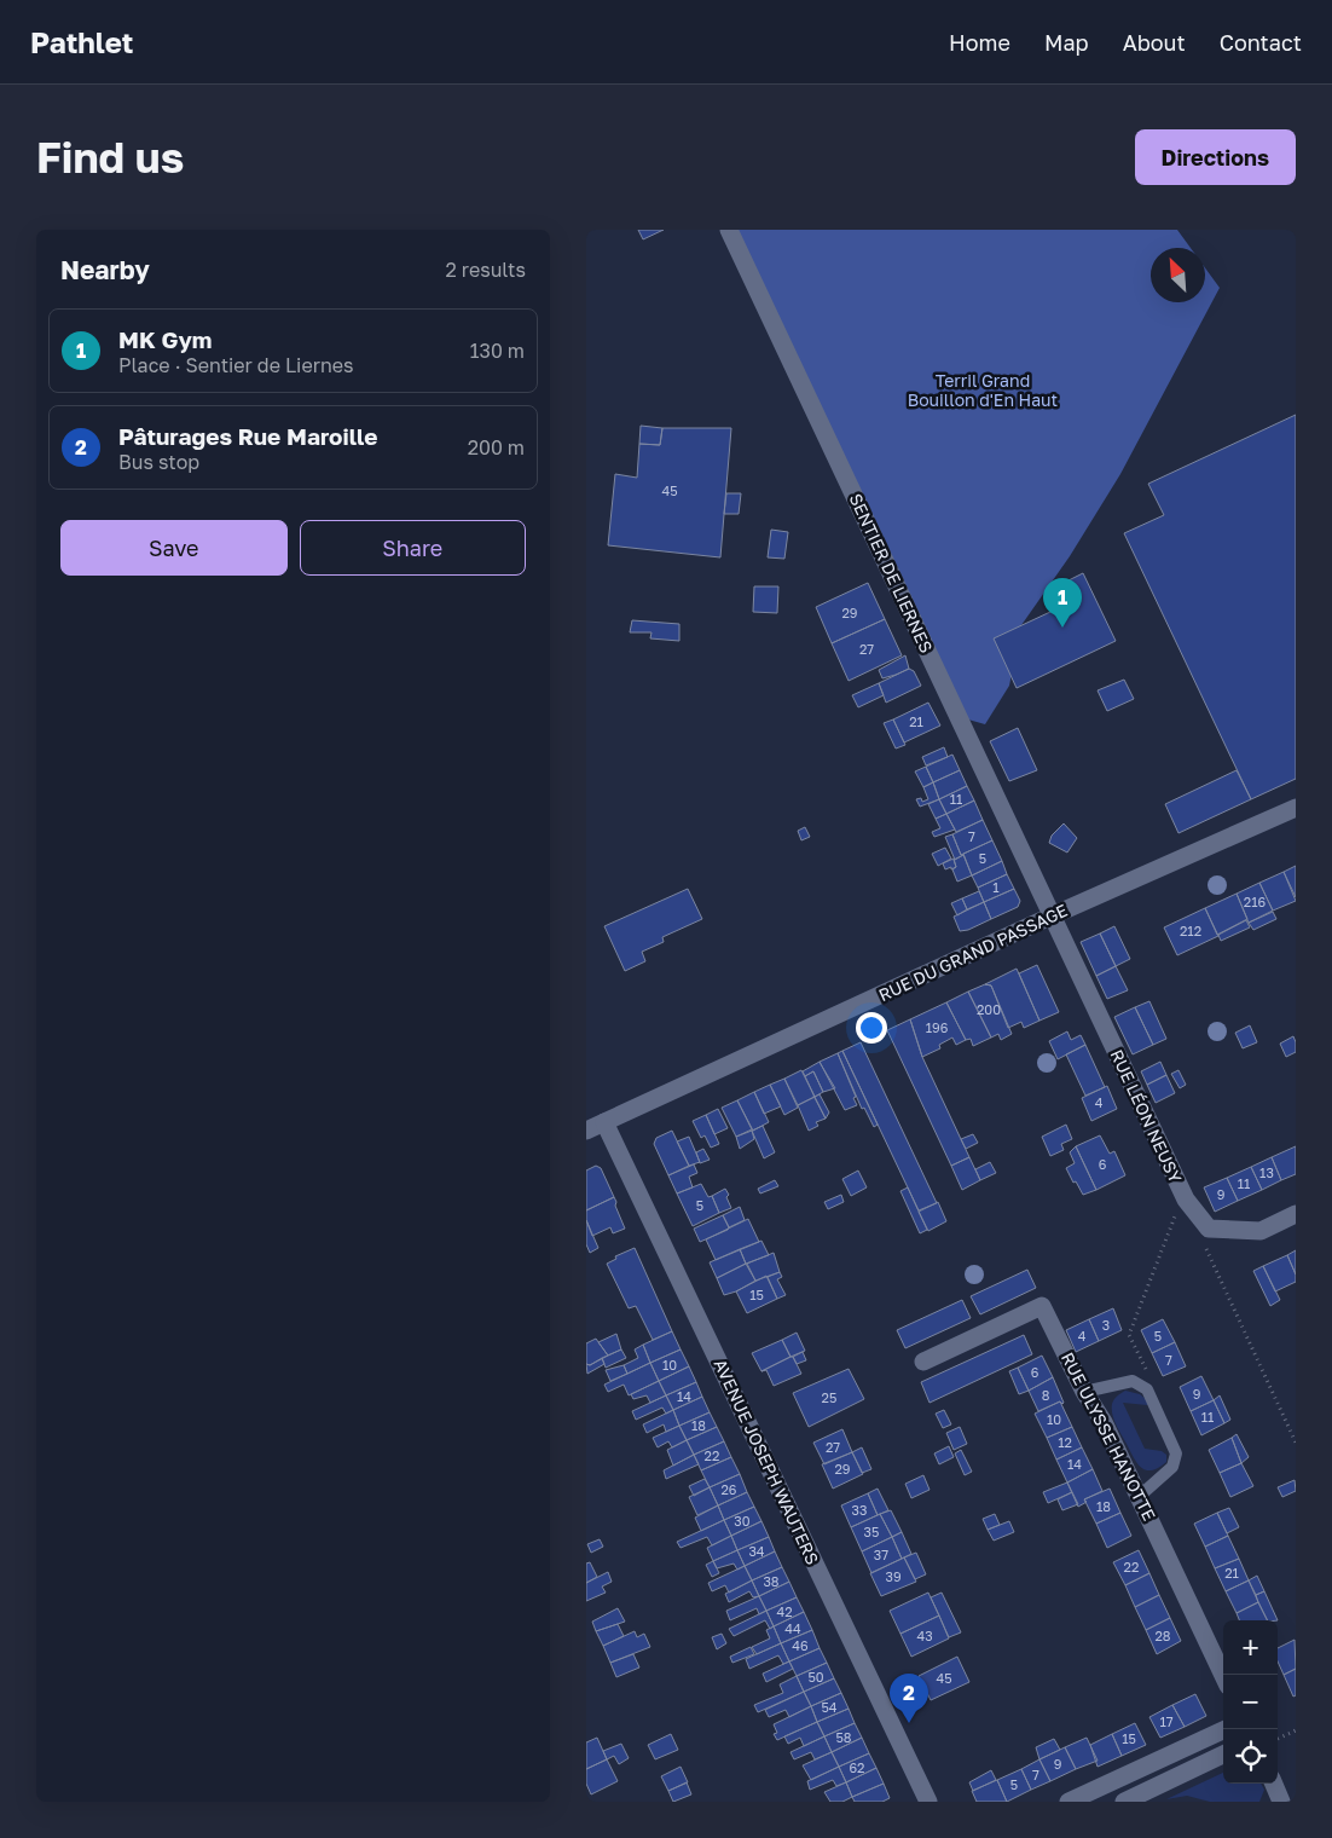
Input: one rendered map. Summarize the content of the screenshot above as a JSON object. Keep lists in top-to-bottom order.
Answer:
{
  "streets": {
    "street": [
      "SENTIER DE LIERNES",
      "RUE DU GRAND PASSAGE",
      "RUE LÉON NEUSY",
      "RUE ULYSSE HANOTTE",
      "AVENUE JOSEPH WAUTERS"
    ]
  },
  "crossings": [
    ["SENTIER DE LIERNES", "RUE DU GRAND PASSAGE"],
    ["SENTIER DE LIERNES", "RUE LÉON NEUSY"],
    ["RUE DU GRAND PASSAGE", "RUE LÉON NEUSY"],
    ["RUE DU GRAND PASSAGE", "AVENUE JOSEPH WAUTERS"]
  ],
  "parks": ["Terril Grand Bouillon d'En Haut"],
  "house_numbers": [
    "45",
    "29",
    "27",
    "21",
    "11",
    "7",
    "5",
    "1",
    "216",
    "212",
    "200",
    "196",
    "4",
    "6",
    "13",
    "11",
    "9",
    "5",
    "15",
    "3",
    "4",
    "5",
    "7",
    "10",
    "6",
    "9",
    "8",
    "14",
    "25",
    "11",
    "10",
    "18",
    "12",
    "27",
    "22",
    "14",
    "29",
    "26",
    "18",
    "33",
    "30",
    "35",
    "34",
    "37",
    "22",
    "21",
    "39",
    "38",
    "42",
    "44",
    "43",
    "28",
    "46",
    "50",
    "45",
    "54",
    "17",
    "58",
    "15",
    "9",
    "62",
    "7",
    "5"
  ],
  "north": "top left",
  "page": {
    "header": "Pathlet",
    "nav": [
      "Home",
      "Map",
      "About",
      "Contact"
    ],
    "buttons": [
      "Directions",
      ["Save", "Share"]
    ],
    "title": "Find us",
    "heading": ["Nearby", "2 results"],
    "list": [
      {
        "mark": "1",
        "name": "MK Gym",
        "note": "Place · Sentier de Liernes",
        "value": "130 m"
      },
      {
        "mark": "2",
        "name": "Pâturages Rue Maroille",
        "note": "Bus stop",
        "value": "200 m"
      }
    ],
    "pins": ["1", "2"],
    "map_buttons": ["+", "−"]
  }
}
